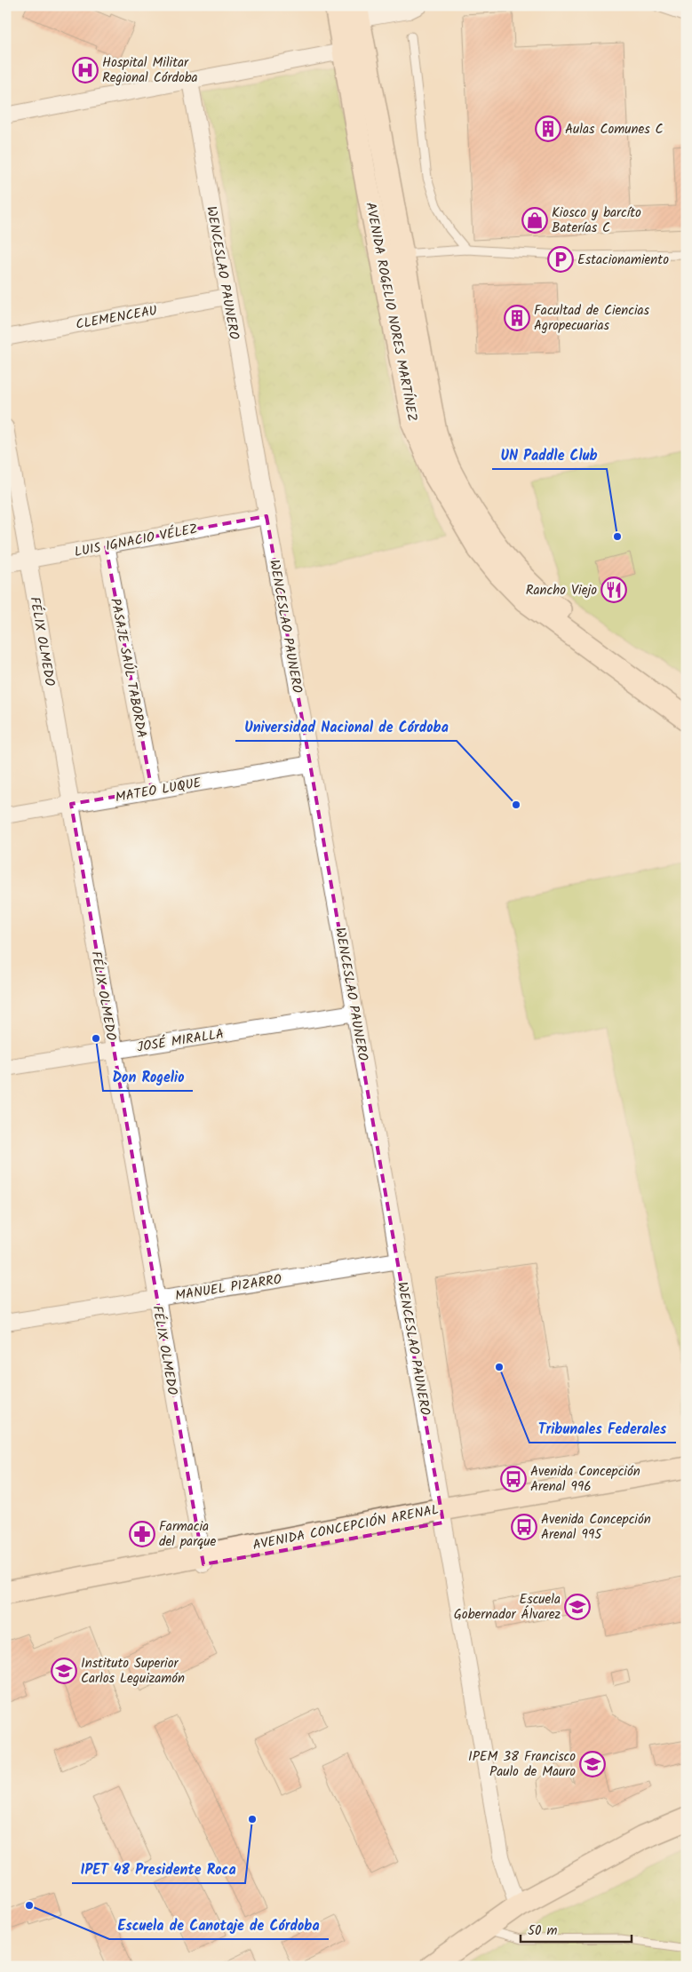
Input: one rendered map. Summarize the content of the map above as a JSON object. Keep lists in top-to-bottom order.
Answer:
{
  "streets": {
    "main road": ["AVENIDA ROGELIO NORES MARTÍNEZ", "AVENIDA CONCEPCIÓN ARENAL"],
    "street": [
      "WENCESLAO PAUNERO",
      "CLEMENCEAU",
      "LUIS IGNACIO VÉLEZ",
      "FÉLIX OLMEDO",
      "PASAJE SAÚL TABORDA",
      "MATEO LUQUE",
      "JOSÉ MIRALLA",
      "MANUEL PIZARRO"
    ]
  },
  "crossings": [
    ["WENCESLAO PAUNERO", "CLEMENCEAU"],
    ["WENCESLAO PAUNERO", "LUIS IGNACIO VÉLEZ"],
    ["WENCESLAO PAUNERO", "MATEO LUQUE"],
    ["WENCESLAO PAUNERO", "JOSÉ MIRALLA"],
    ["WENCESLAO PAUNERO", "MANUEL PIZARRO"],
    ["WENCESLAO PAUNERO", "AVENIDA CONCEPCIÓN ARENAL"],
    ["LUIS IGNACIO VÉLEZ", "FÉLIX OLMEDO"],
    ["LUIS IGNACIO VÉLEZ", "PASAJE SAÚL TABORDA"],
    ["FÉLIX OLMEDO", "MATEO LUQUE"],
    ["FÉLIX OLMEDO", "JOSÉ MIRALLA"],
    ["FÉLIX OLMEDO", "MANUEL PIZARRO"],
    ["FÉLIX OLMEDO", "AVENIDA CONCEPCIÓN ARENAL"],
    ["PASAJE SAÚL TABORDA", "MATEO LUQUE"]
  ],
  "places": {
    "hospital": ["Hospital Militar Regional Córdoba"],
    "building": ["Aulas Comunes C", "Facultad de Ciencias Agropecuarias"],
    "shop": ["Kiosco y barcíto Baterías C"],
    "parking": ["Estacionamiento"],
    "other": [
      "UN Paddle Club",
      "Universidad Nacional de Córdoba",
      "Don Rogelio",
      "Tribunales Federales",
      "IPET 48 Presidente Roca",
      "Escuela de Canotaje de Córdoba"
    ],
    "restaurant": ["Rancho Viejo"],
    "bus stop": ["Avenida Concepción Arenal 996", "Avenida Concepción Arenal 995"],
    "pharmacy": ["Farmacia del parque"],
    "school or university": ["Escuela Gobernador Álvarez", "Instituto Superior Carlos Leguizamón", "IPEM 38 Francisco Paulo de Mauro"]
  },
  "scale_bar": "50 m"
}
